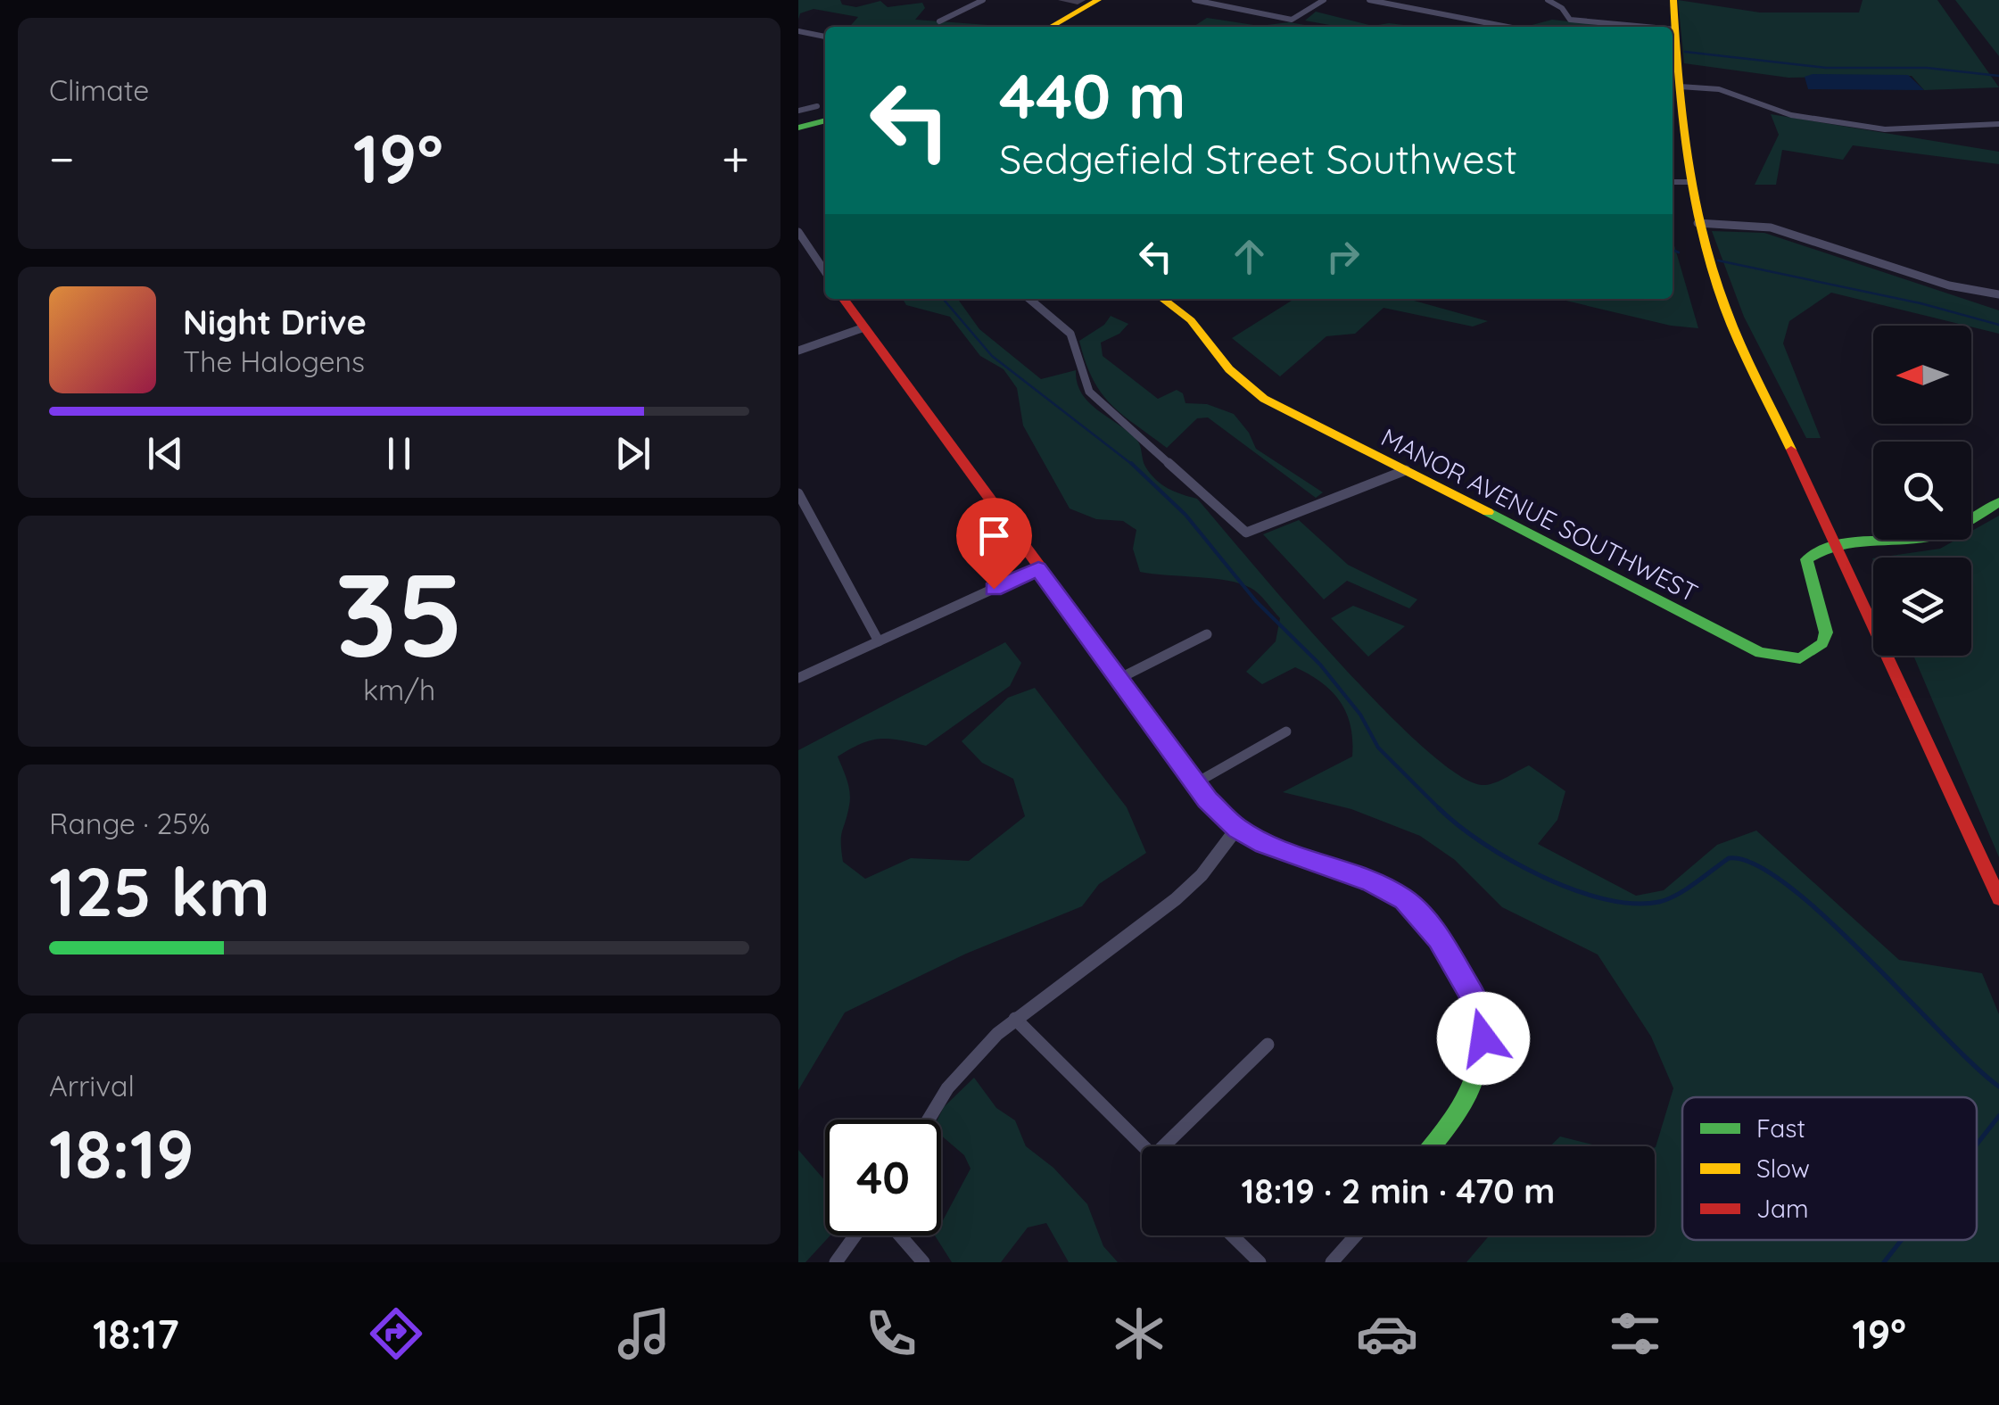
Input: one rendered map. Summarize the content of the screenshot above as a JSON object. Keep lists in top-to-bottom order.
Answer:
{
  "streets": {
    "main road": ["MANOR AVENUE SOUTHWEST"]
  },
  "legend": ["Fast", "Slow", "Jam"],
  "north": "left",
  "page": {
    "tile": [
      "Climate",
      ["35", "km/h"],
      ["Range · 25%", "125 km"],
      ["Arrival", "18:19"]
    ],
    "turn": ["440 m", "Sedgefield Street Southwest"],
    "heat": ["−", "19°", "+"],
    "song": ["Night Drive", "The Halogens"],
    "limit": "40",
    "trip": "18:19 · 2 min · 470 m",
    "tabs": ["18:17", "19°"]
  }
}
